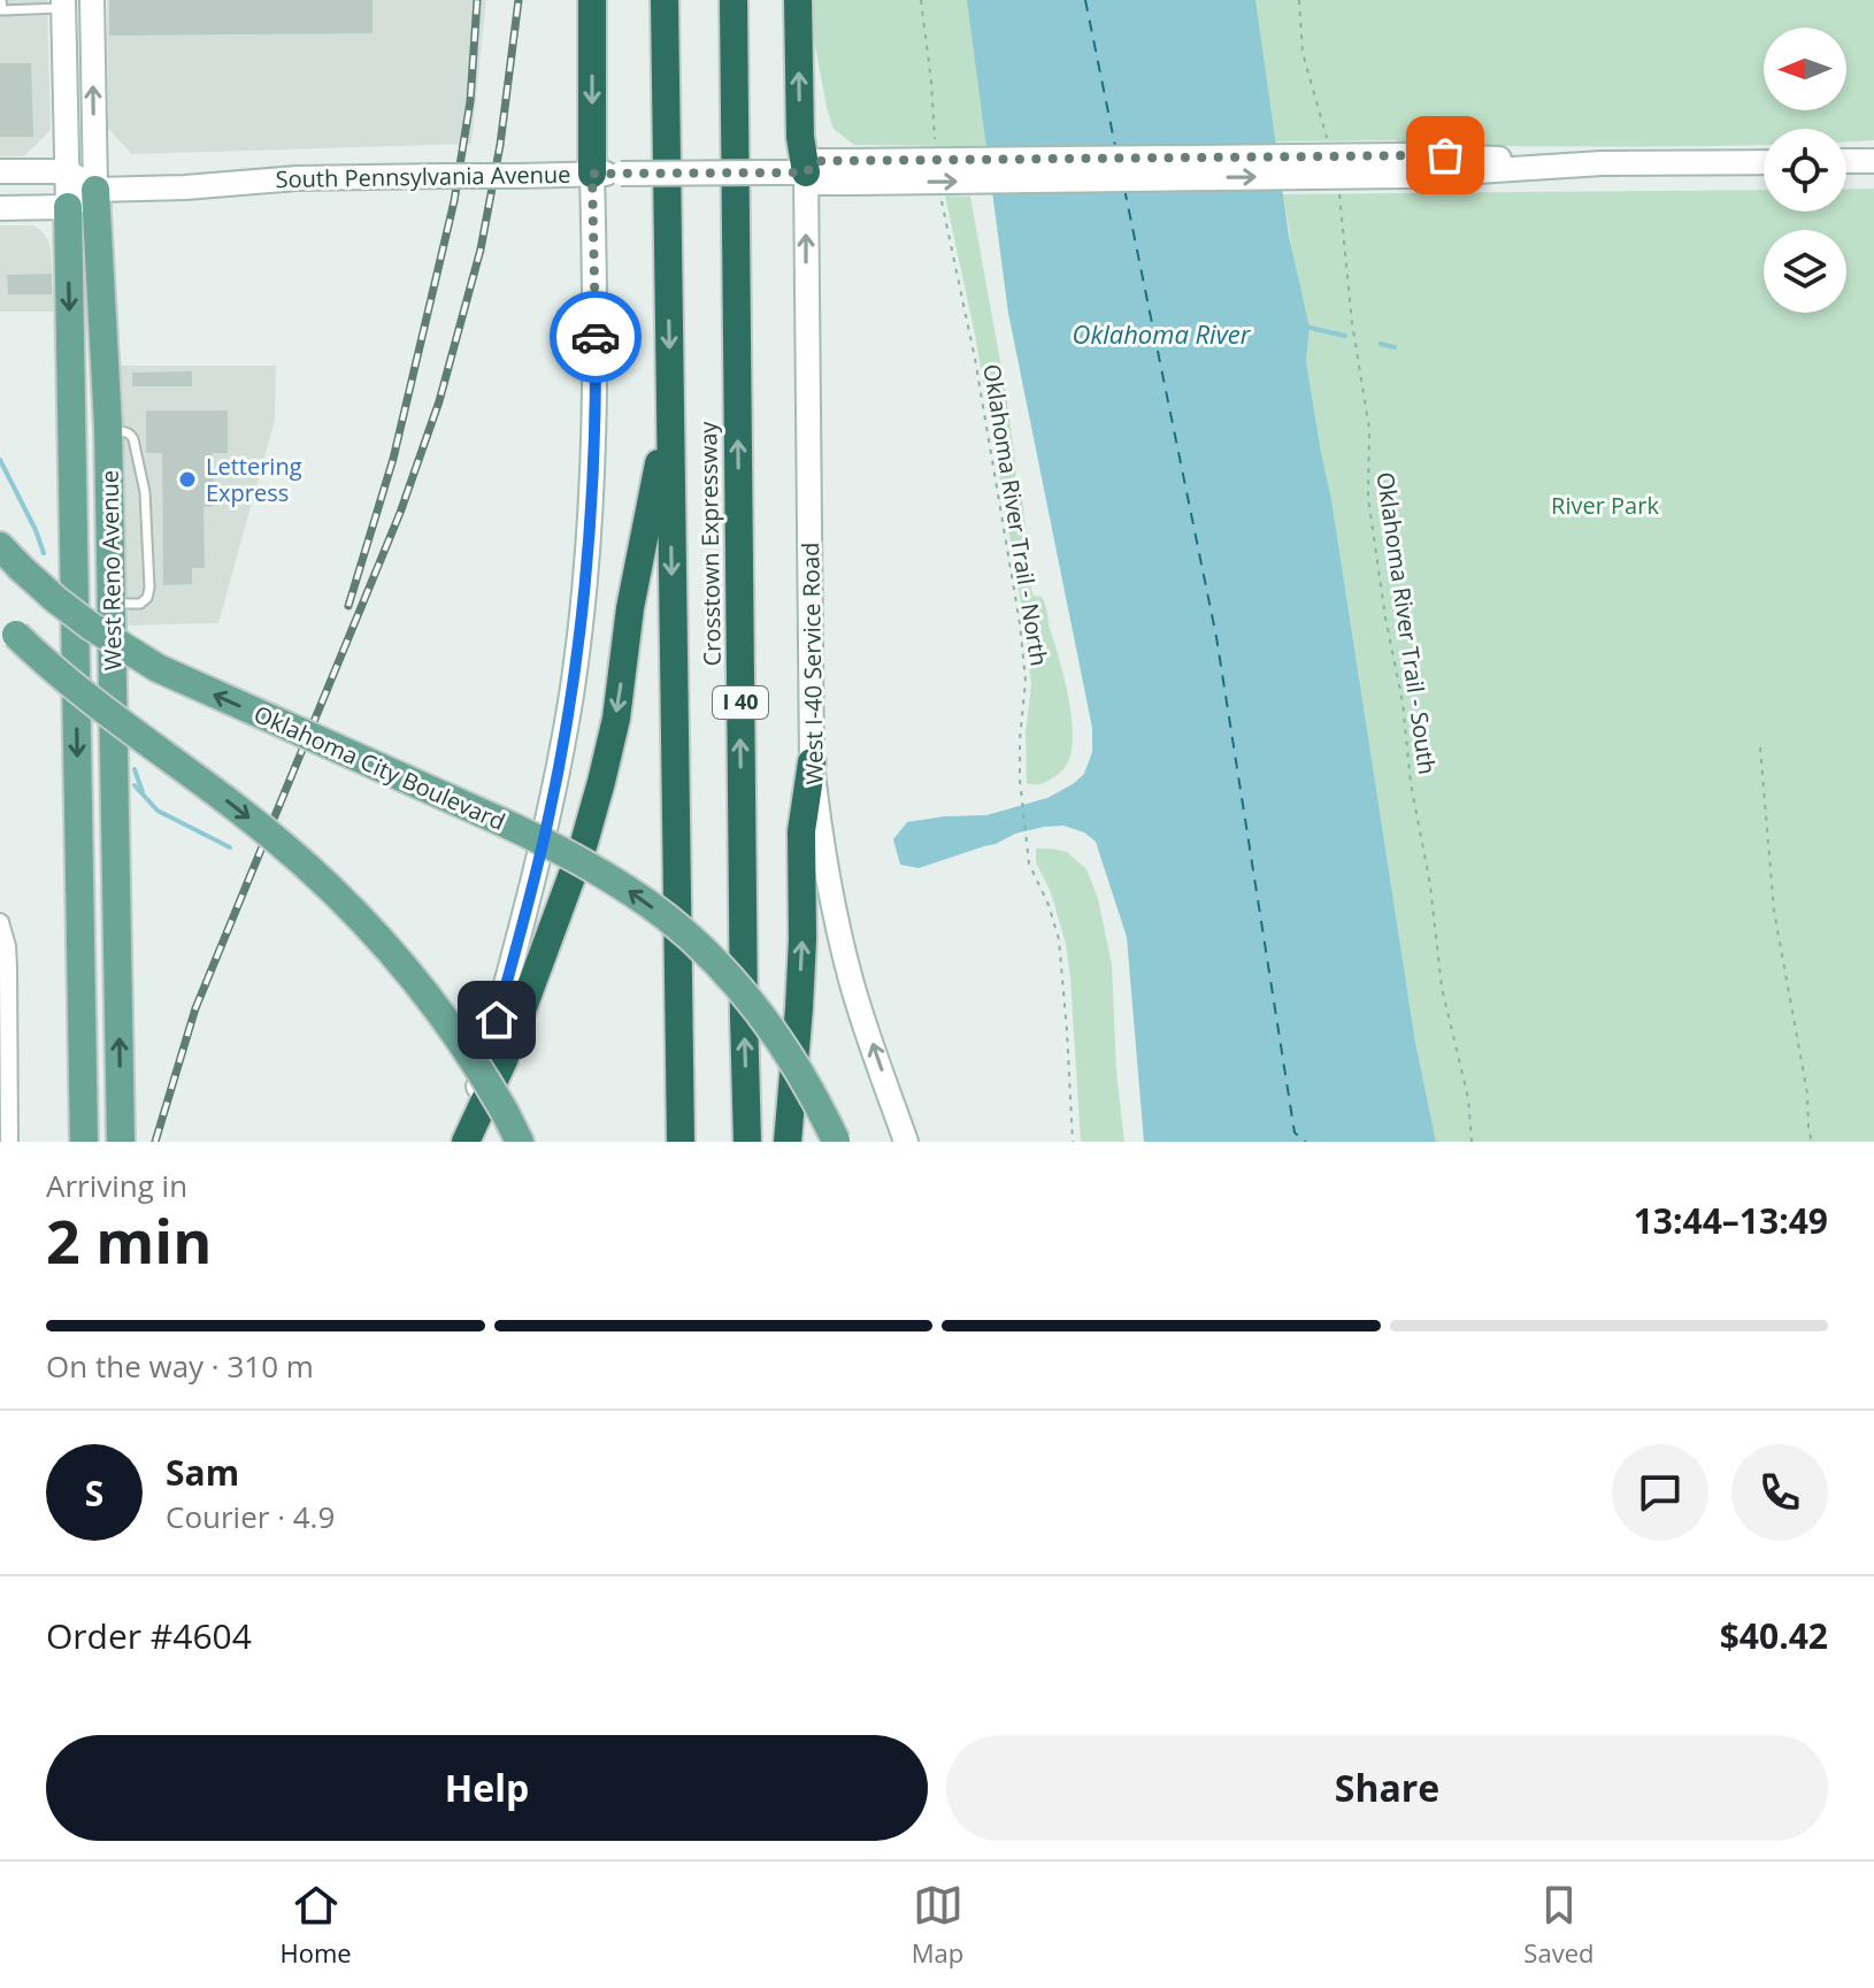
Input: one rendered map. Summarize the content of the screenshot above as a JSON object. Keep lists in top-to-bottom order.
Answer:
{
  "streets": {
    "highway": ["Crosstown Expressway", "I 40"],
    "main road": [
      "South Pennsylvania Avenue",
      "West Reno Avenue",
      "West I-40 Service Road",
      "Oklahoma City Boulevard"
    ],
    "path": ["Oklahoma River Trail - North", "Oklahoma River Trail - South"]
  },
  "crossings": [
    ["South Pennsylvania Avenue", "West Reno Avenue"],
    ["South Pennsylvania Avenue", "West I-40 Service Road"]
  ],
  "one_way": ["West I-40 Service Road"],
  "water": ["Oklahoma River"],
  "parks": ["River Park"],
  "places": ["Lettering Express"],
  "north": "left",
  "page": {
    "heading": ["2 min", "Arriving in", "13:44–13:49"],
    "panel": [
      "Sam",
      "Courier · 4.9",
      "Order #4604",
      "$40.42"
    ],
    "bar": "On the way · 310 m",
    "round": "S",
    "buttons": ["Help", "Share"],
    "tabs": ["Home", "Map", "Saved"]
  }
}
